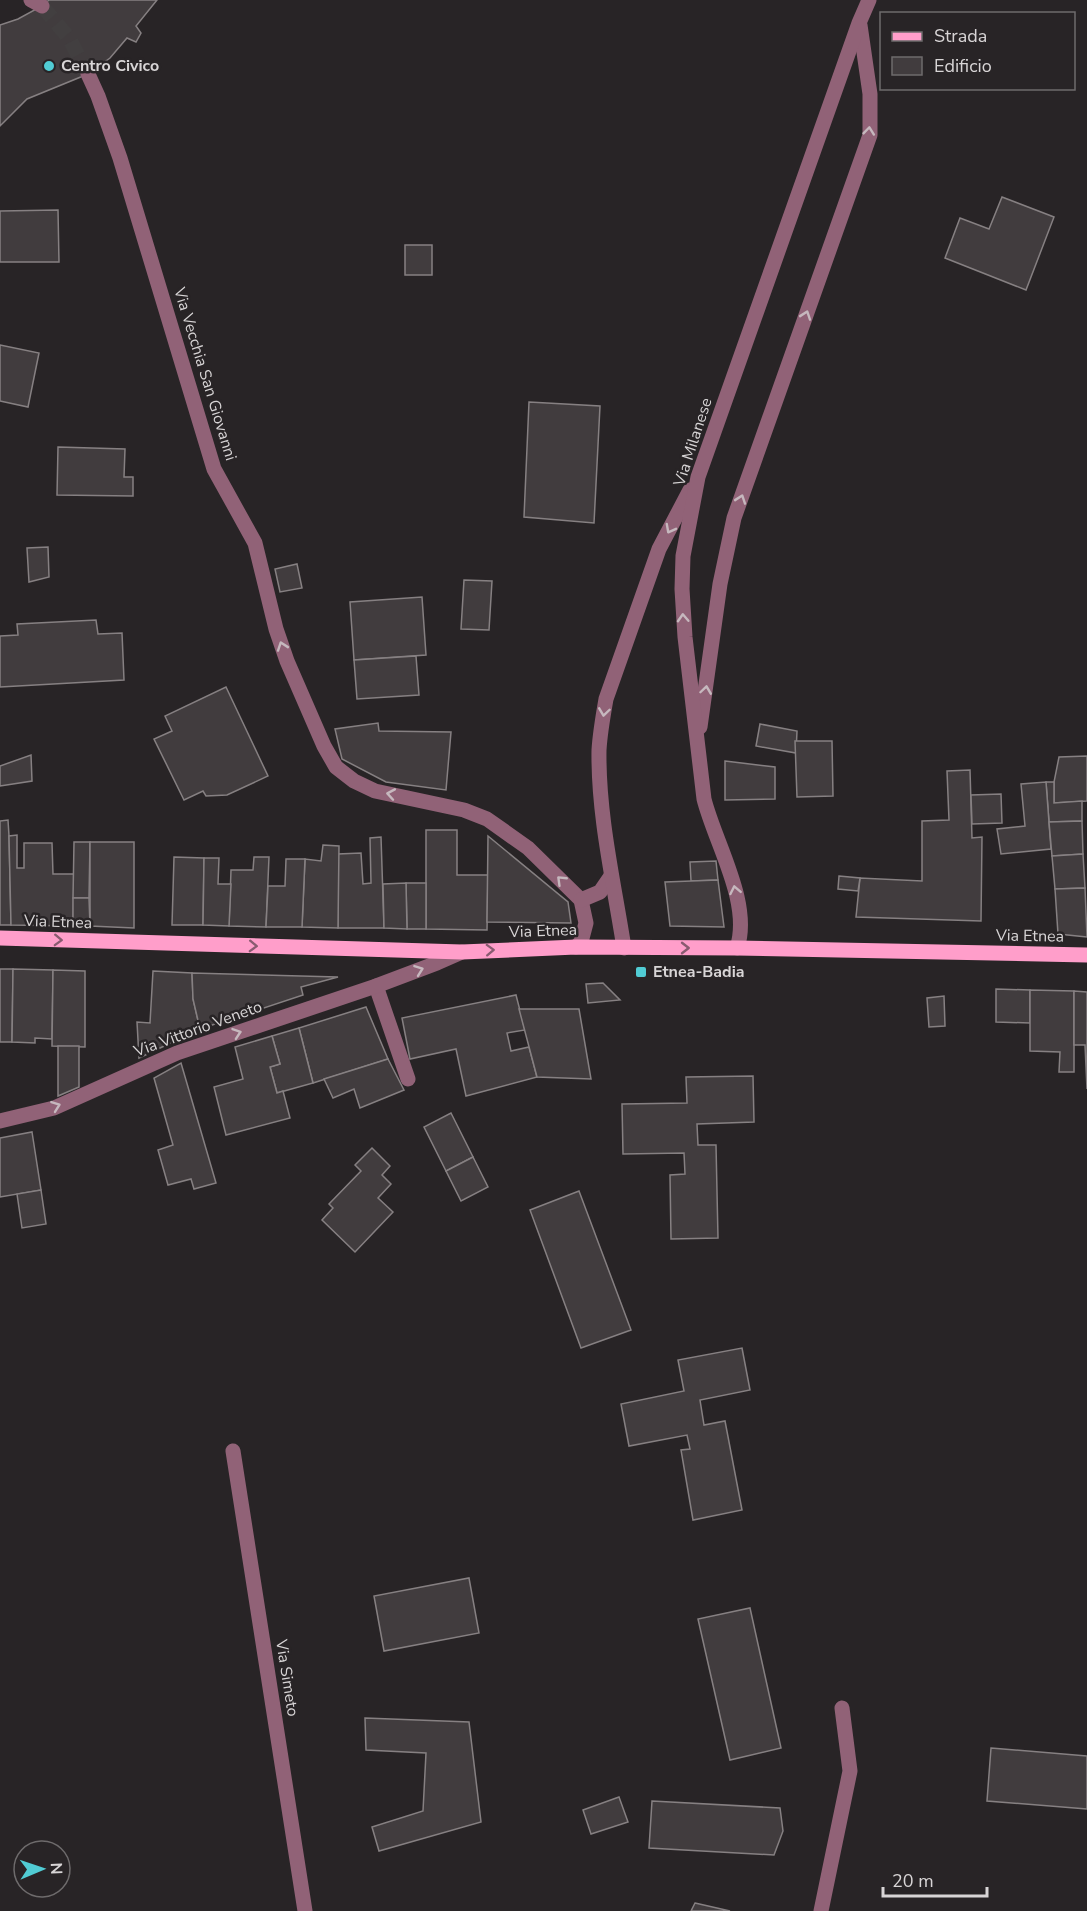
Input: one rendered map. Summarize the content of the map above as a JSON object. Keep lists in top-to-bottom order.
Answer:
{
  "streets": {
    "main road": ["Via Etnea"],
    "street": [
      "Via Vecchia San Giovanni",
      "Via Milanese",
      "Via Vittorio Veneto",
      "Via Simeto"
    ]
  },
  "crossings": [
    ["Via Milanese", "Via Etnea"],
    ["Via Etnea", "Via Vittorio Veneto"]
  ],
  "one_way": ["Via Vecchia San Giovanni", "Via Etnea", "Via Vittorio Veneto"],
  "places": {
    "other": ["Centro Civico"],
    "transit": ["Etnea-Badia"]
  },
  "legend": ["Strada", "Edificio"],
  "scale_bar": "20 m",
  "north": "right"
}
